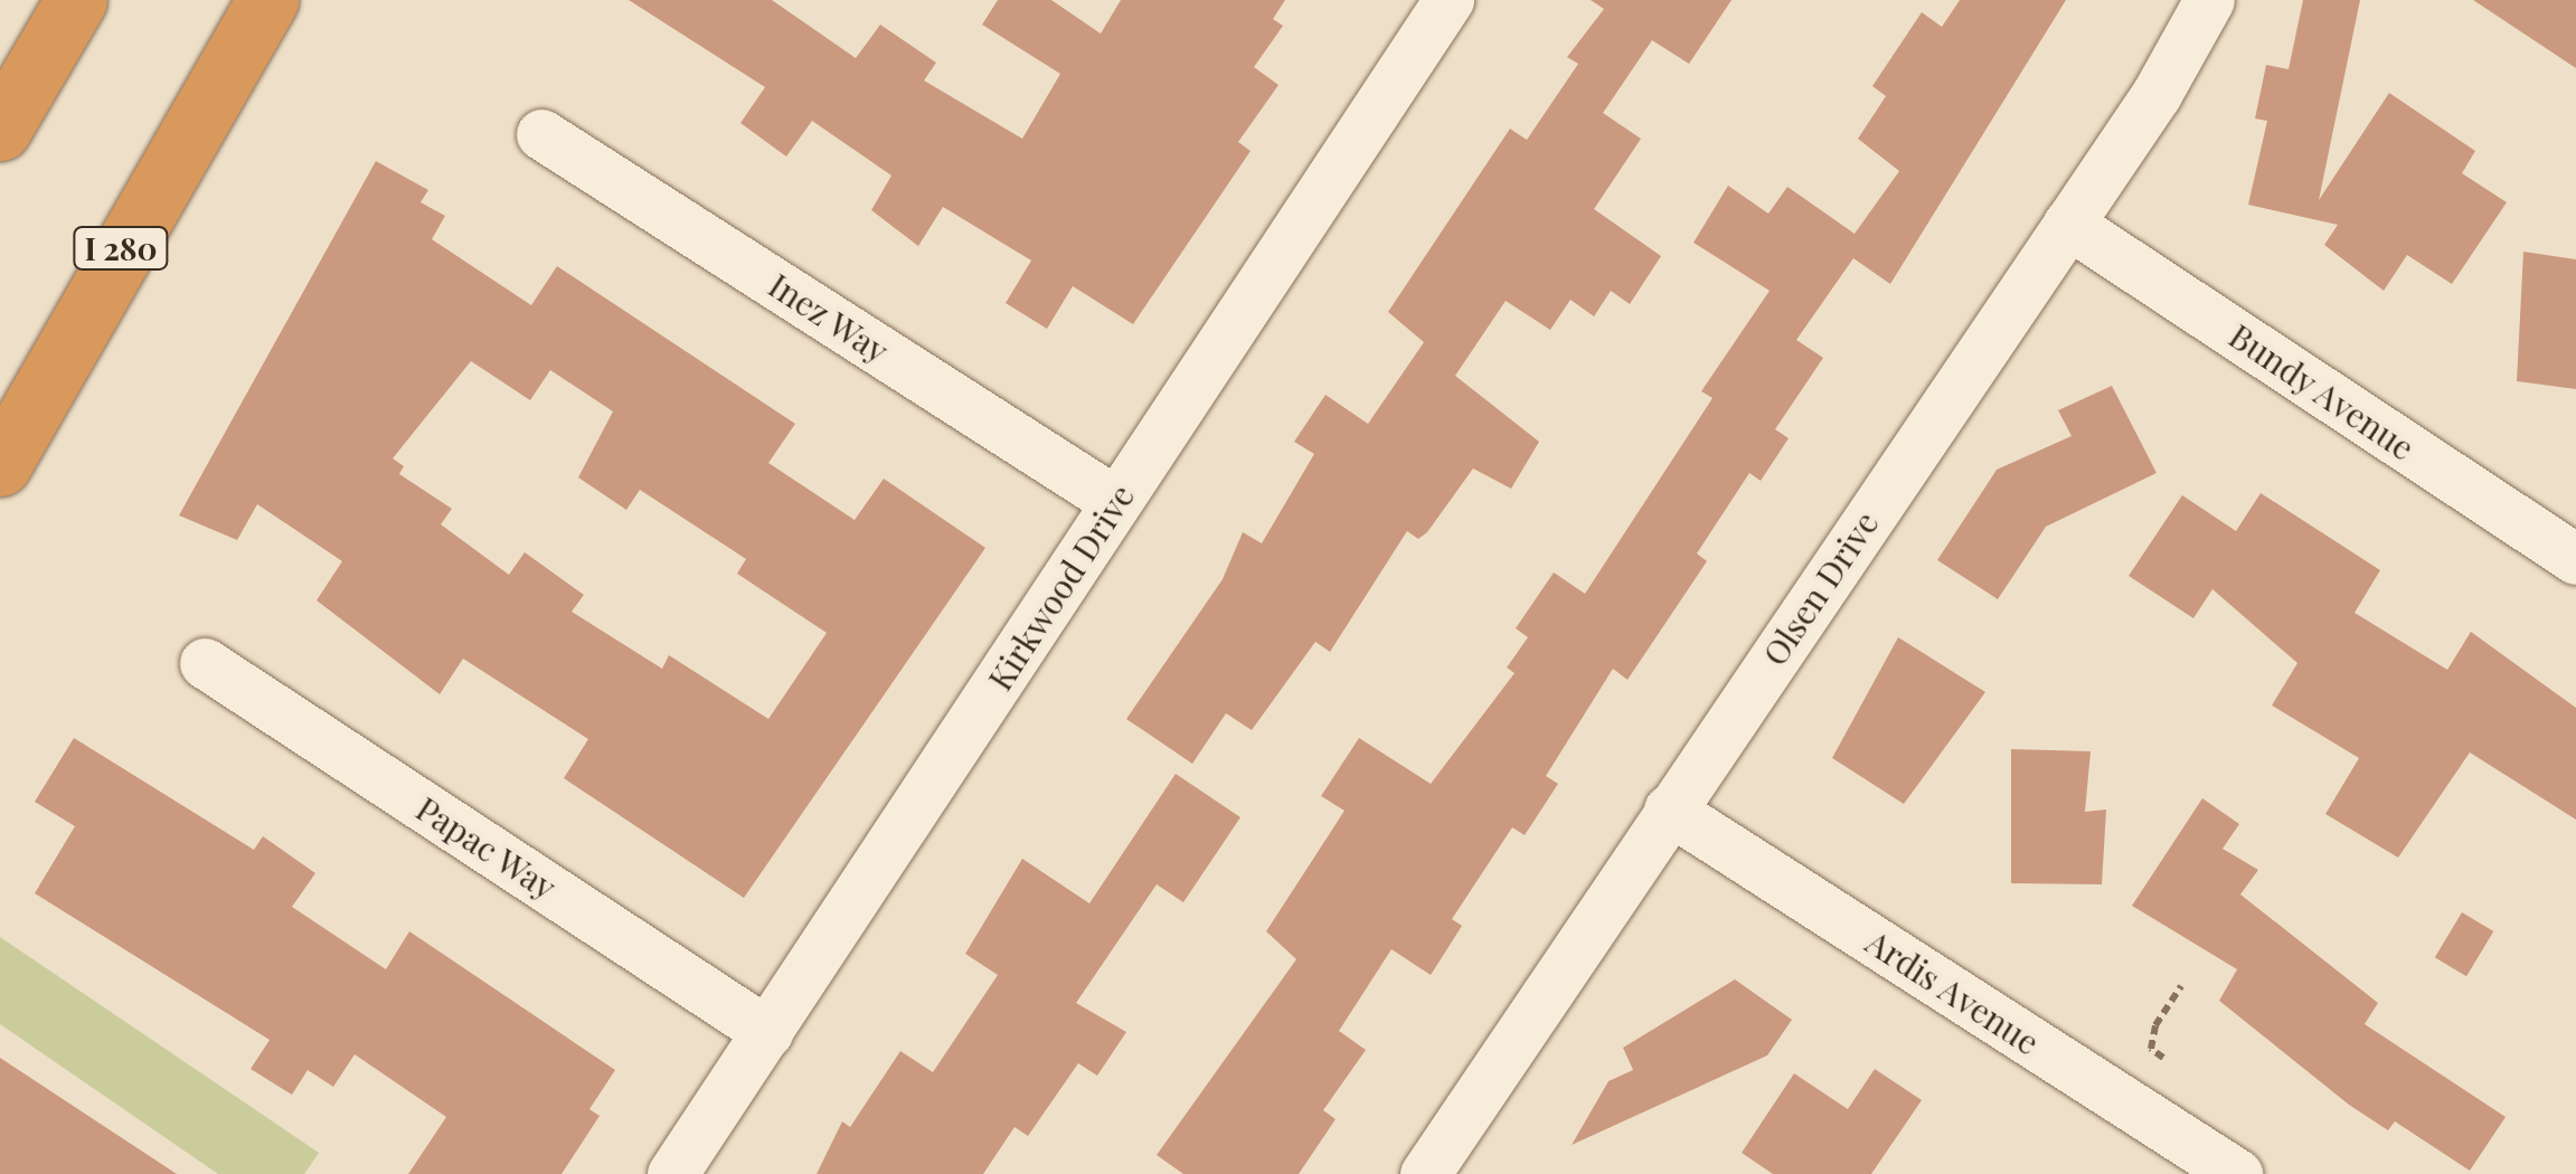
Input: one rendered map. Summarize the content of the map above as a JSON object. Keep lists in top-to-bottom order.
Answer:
{
  "streets": {
    "highway": ["I 280"],
    "street": [
      "Inez Way",
      "Bundy Avenue",
      "Kirkwood Drive",
      "Olsen Drive",
      "Papac Way",
      "Ardis Avenue"
    ]
  },
  "crossings": [
    ["Inez Way", "Kirkwood Drive"],
    ["Bundy Avenue", "Olsen Drive"],
    ["Kirkwood Drive", "Papac Way"],
    ["Olsen Drive", "Ardis Avenue"]
  ]
}
